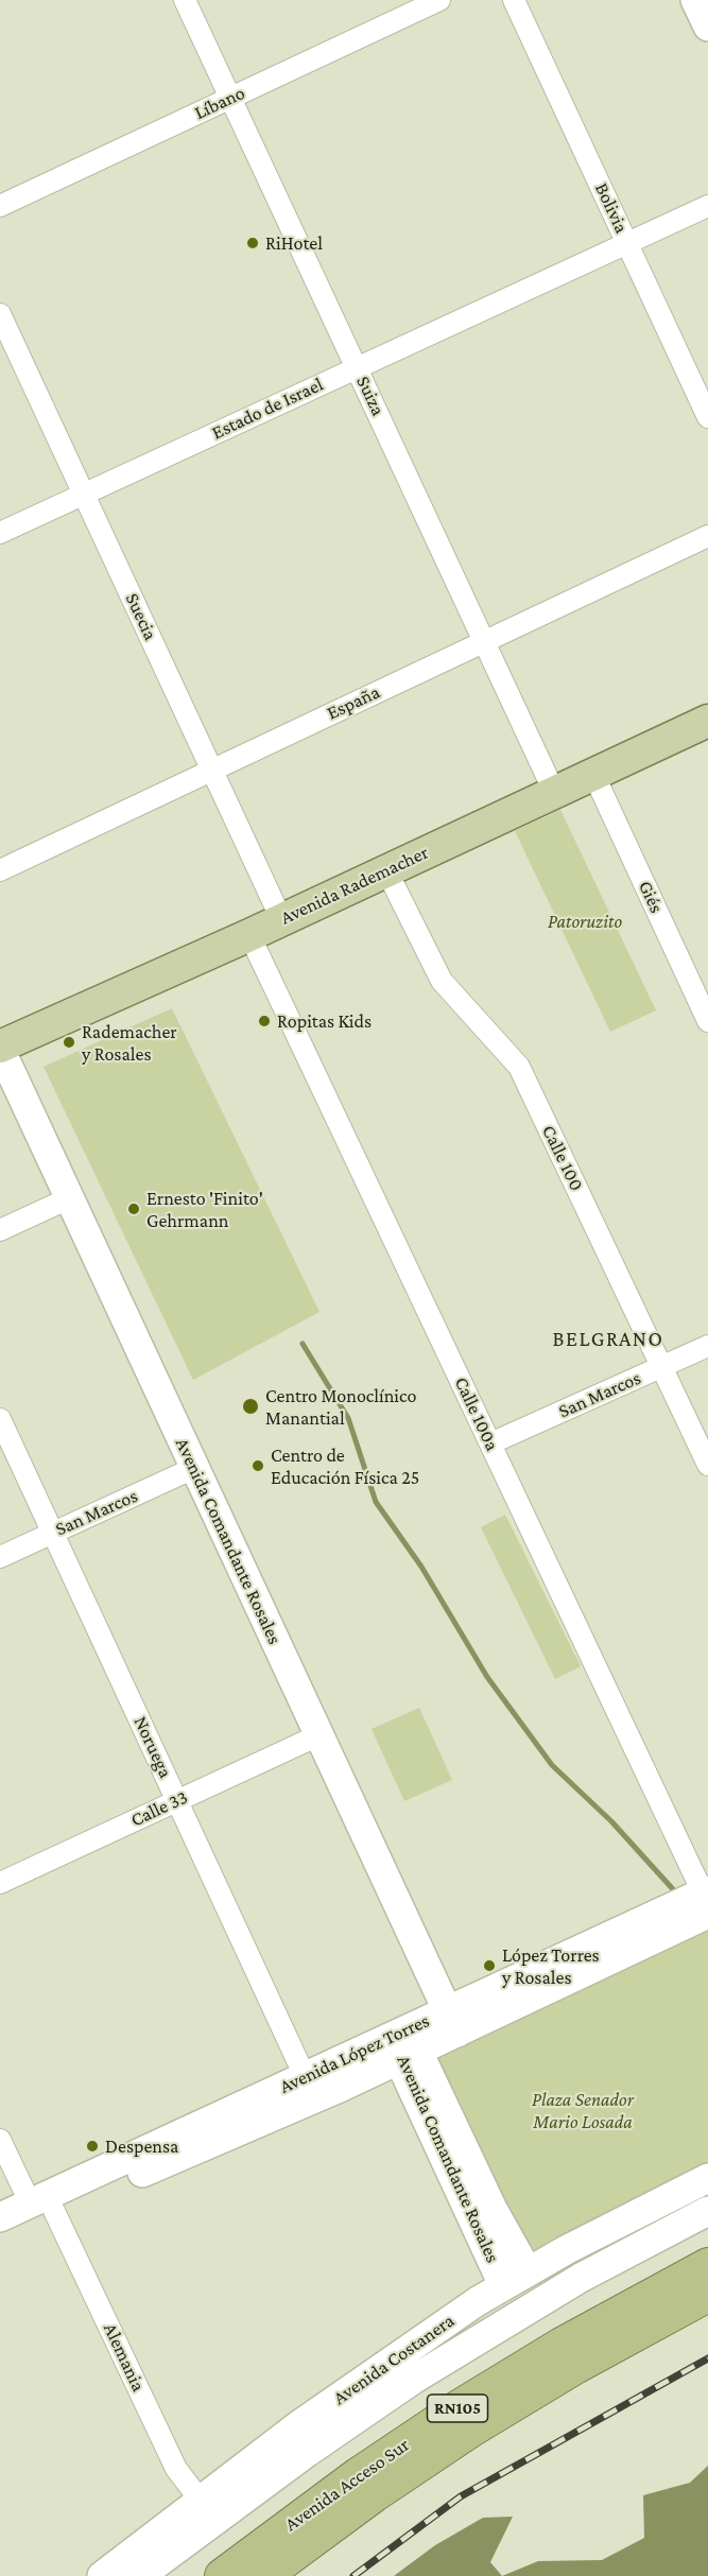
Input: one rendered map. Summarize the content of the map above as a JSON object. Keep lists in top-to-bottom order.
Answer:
{
  "streets": {
    "highway": ["RN105", "Avenida Acceso Sur"],
    "main road": [
      "Avenida Rademacher",
      "Avenida Comandante Rosales",
      "Avenida López Torres",
      "Avenida Costanera"
    ],
    "street": [
      "Líbano",
      "Bolivia",
      "Suiza",
      "Estado de Israel",
      "Suecia",
      "España",
      "Giés",
      "Calle 100",
      "San Marcos",
      "Calle 100a",
      "Noruega",
      "Calle 33",
      "Alemania"
    ]
  },
  "crossings": [
    ["Líbano", "Suiza"],
    ["Bolivia", "Estado de Israel"],
    ["Suiza", "Estado de Israel"],
    ["Suiza", "España"],
    ["Suiza", "Avenida Rademacher"],
    ["Estado de Israel", "Suecia"],
    ["Suecia", "España"],
    ["Suecia", "Avenida Rademacher"],
    ["Avenida Rademacher", "Giés"],
    ["Avenida Rademacher", "Calle 100"],
    ["Avenida Rademacher", "Calle 100a"],
    ["Avenida Rademacher", "Avenida Comandante Rosales"],
    ["Calle 100", "San Marcos"],
    ["San Marcos", "Calle 100a"],
    ["San Marcos", "Avenida Comandante Rosales"],
    ["San Marcos", "Noruega"],
    ["Calle 100a", "Avenida López Torres"],
    ["Avenida Comandante Rosales", "Calle 33"],
    ["Avenida Comandante Rosales", "Avenida López Torres"],
    ["Avenida Comandante Rosales", "Avenida Costanera"],
    ["Noruega", "Calle 33"],
    ["Noruega", "Avenida López Torres"],
    ["Avenida López Torres", "Alemania"],
    ["Alemania", "Avenida Costanera"]
  ],
  "districts": ["BELGRANO"],
  "parks": ["Patoruzito", "Plaza Senador Mario Losada"],
  "places": [
    "RiHotel",
    "Ropitas Kids",
    "Rademacher y Rosales",
    "Ernesto 'Finito' Gehrmann",
    "Centro Monoclínico Manantial",
    "Centro de Educación Física 25",
    "López Torres y Rosales",
    "Despensa"
  ]
}
